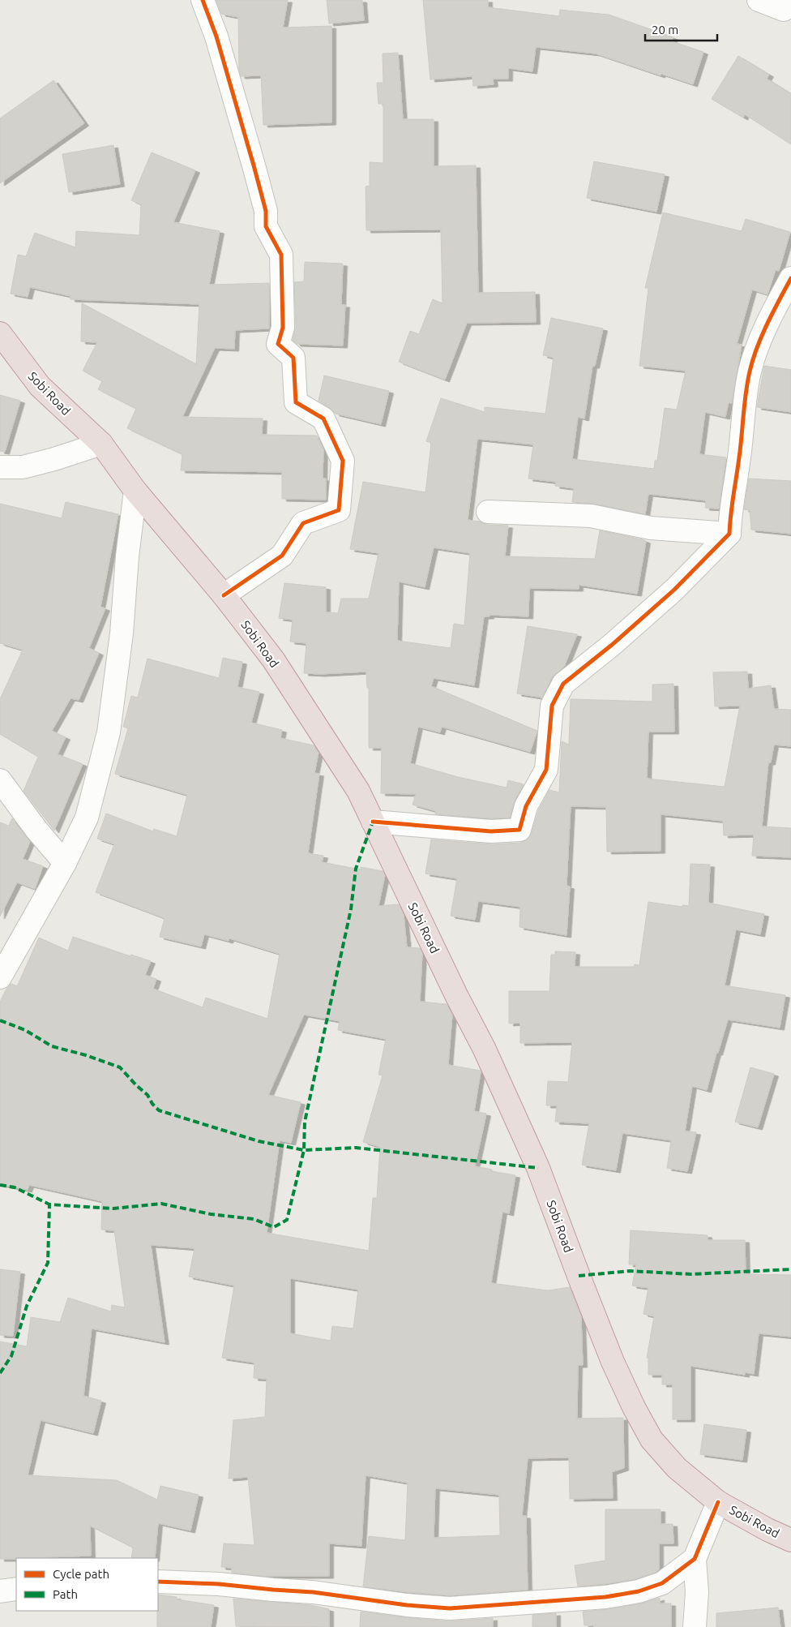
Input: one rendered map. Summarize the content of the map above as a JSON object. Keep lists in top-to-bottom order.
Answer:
{
  "streets": {
    "highway": ["Sobi Road"]
  },
  "legend": ["Cycle path", "Path"],
  "scale_bar": "20 m"
}
